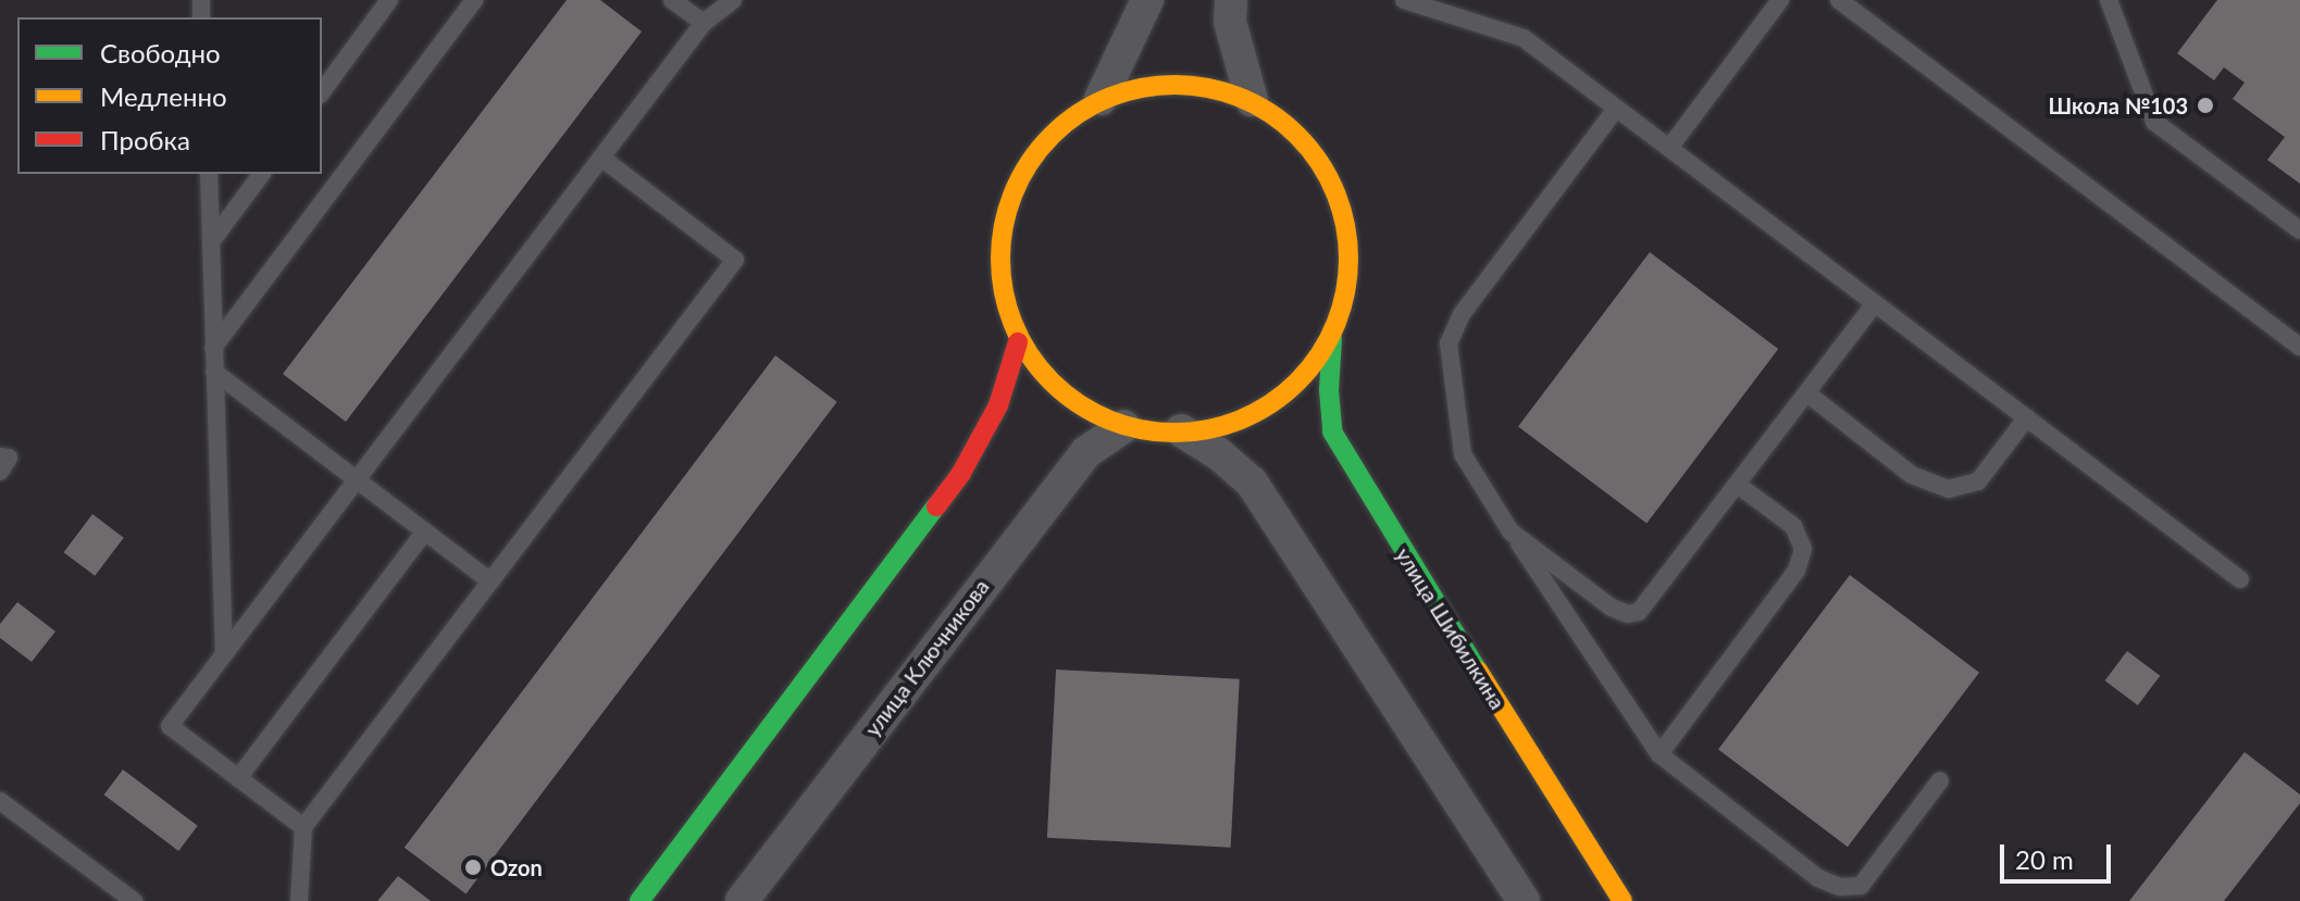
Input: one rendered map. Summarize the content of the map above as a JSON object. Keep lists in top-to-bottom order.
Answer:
{
  "streets": {
    "street": ["улица Шибилкина", "улица Ключникова"]
  },
  "places": ["Школа №103", "Ozon"],
  "legend": ["Свободно", "Медленно", "Пробка"],
  "scale_bar": "20 m"
}
